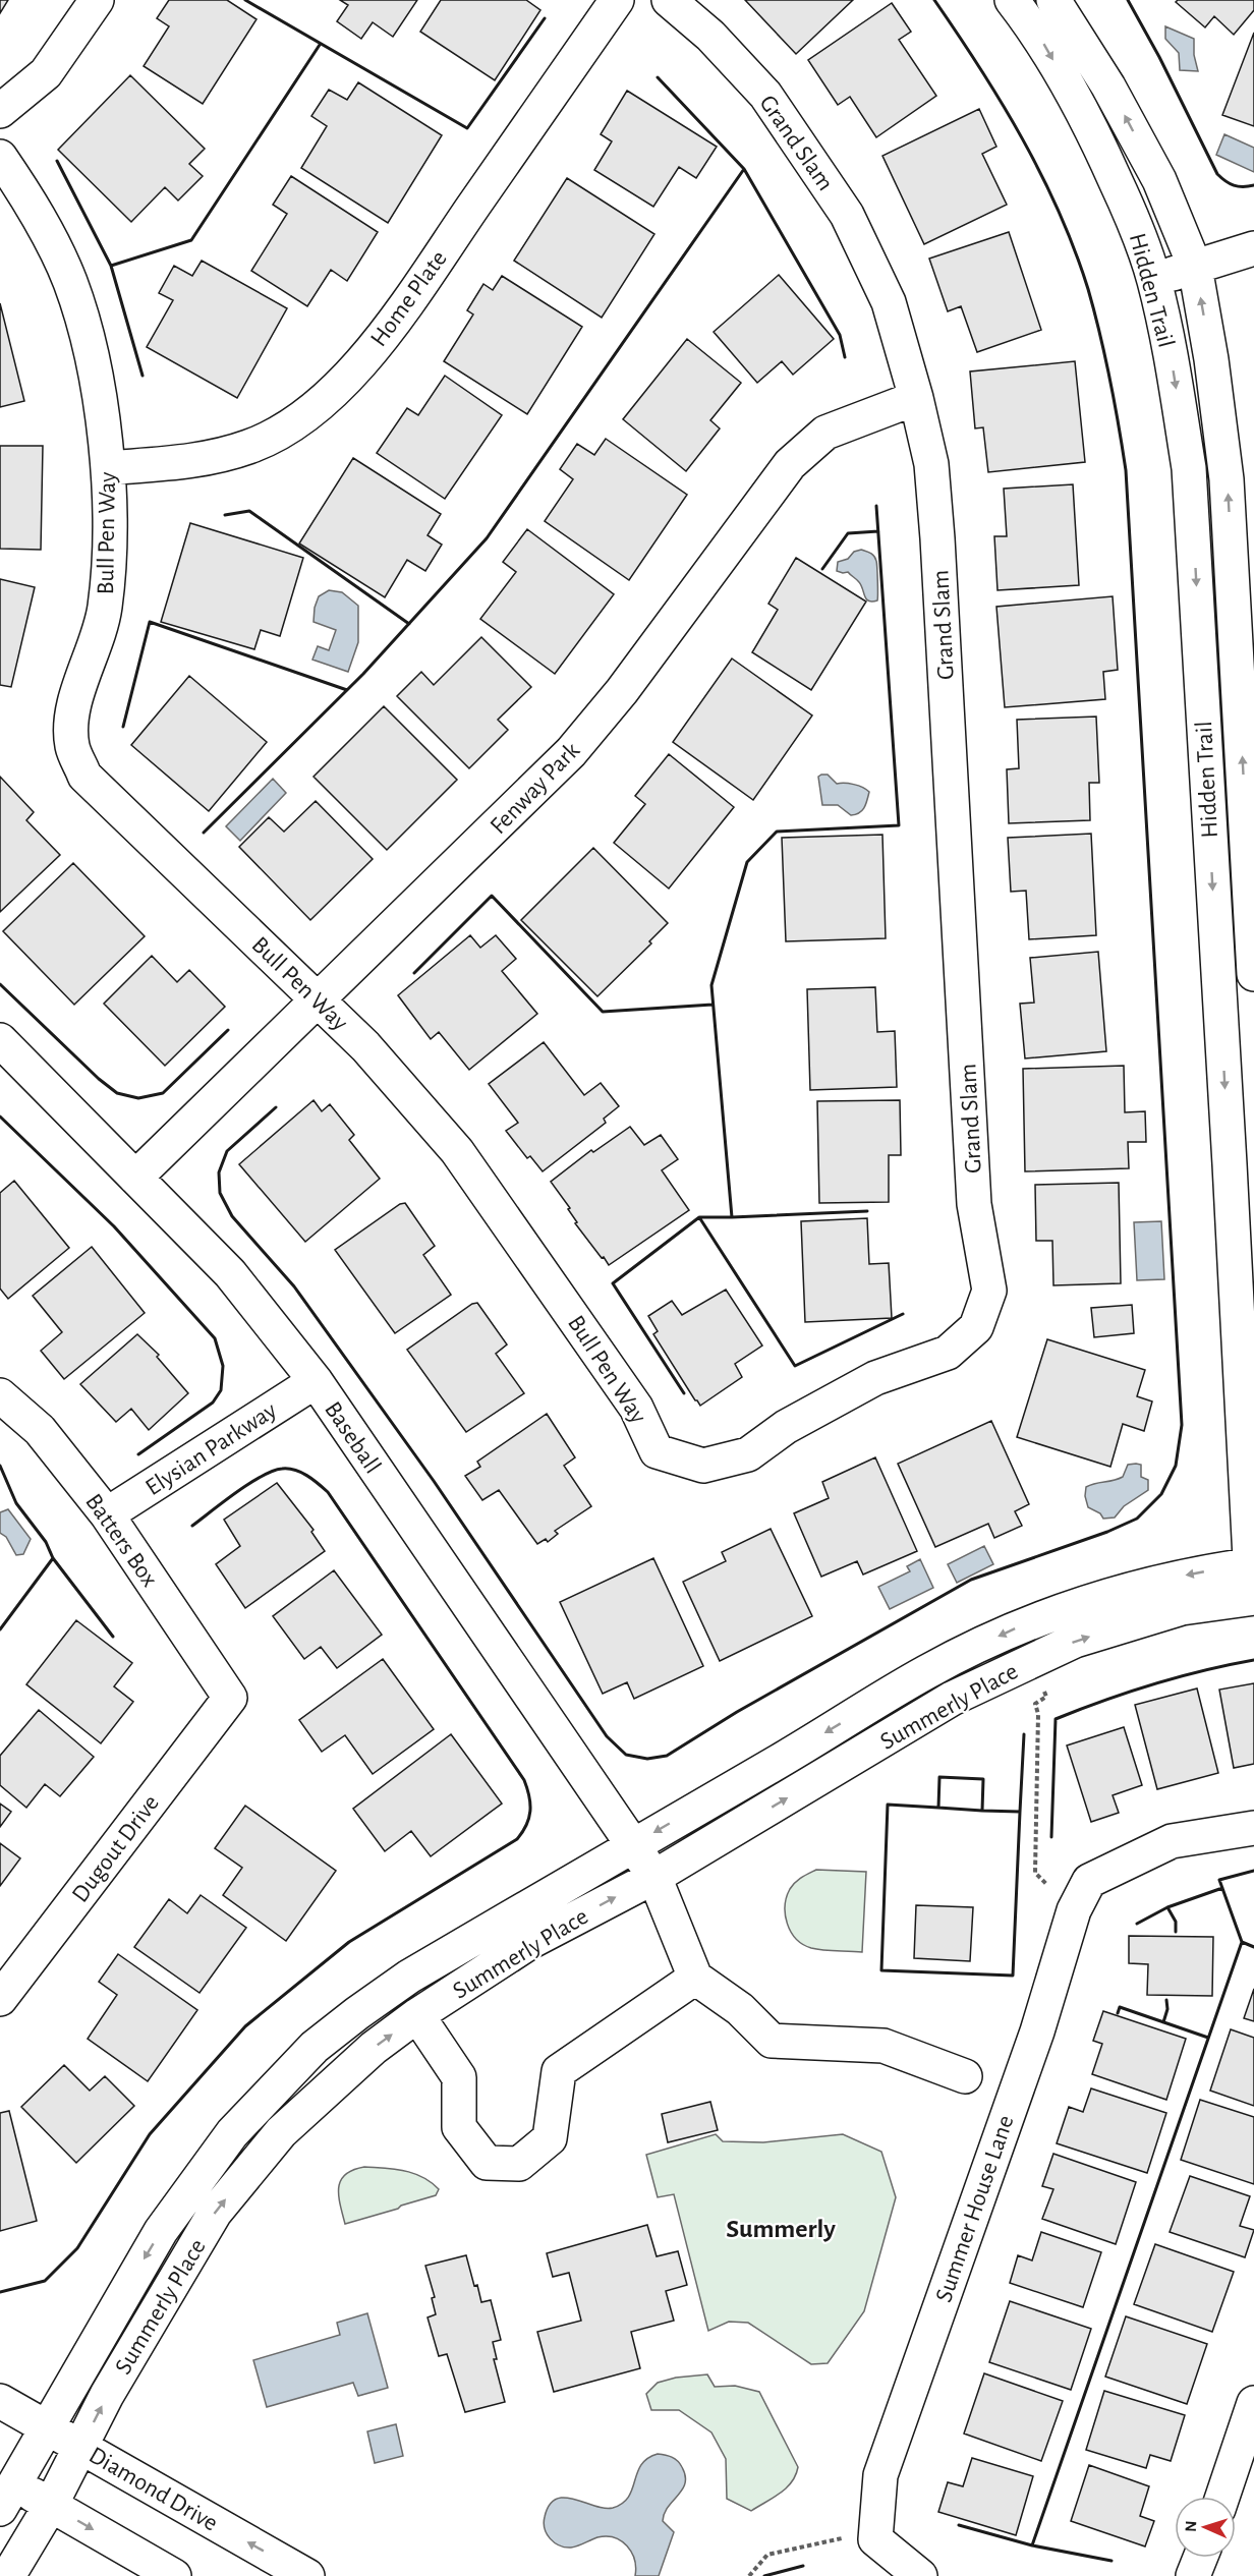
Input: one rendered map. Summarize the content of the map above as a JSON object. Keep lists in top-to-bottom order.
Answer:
{
  "streets": {
    "street": [
      "Grand Slam",
      "Hidden Trail",
      "Home Plate",
      "Bull Pen Way",
      "Fenway Park",
      "Baseball",
      "Elysian Parkway",
      "Batters Box",
      "Summerly Place",
      "Dugout Drive",
      "Summer House Lane",
      "Diamond Drive"
    ]
  },
  "crossings": [
    ["Grand Slam", "Bull Pen Way"],
    ["Grand Slam", "Fenway Park"],
    ["Hidden Trail", "Summerly Place"],
    ["Home Plate", "Bull Pen Way"],
    ["Bull Pen Way", "Fenway Park"],
    ["Fenway Park", "Baseball"],
    ["Baseball", "Elysian Parkway"],
    ["Baseball", "Summerly Place"],
    ["Elysian Parkway", "Batters Box"],
    ["Batters Box", "Dugout Drive"],
    ["Summerly Place", "Diamond Drive"]
  ],
  "districts": ["Summerly"],
  "north": "left"
}
